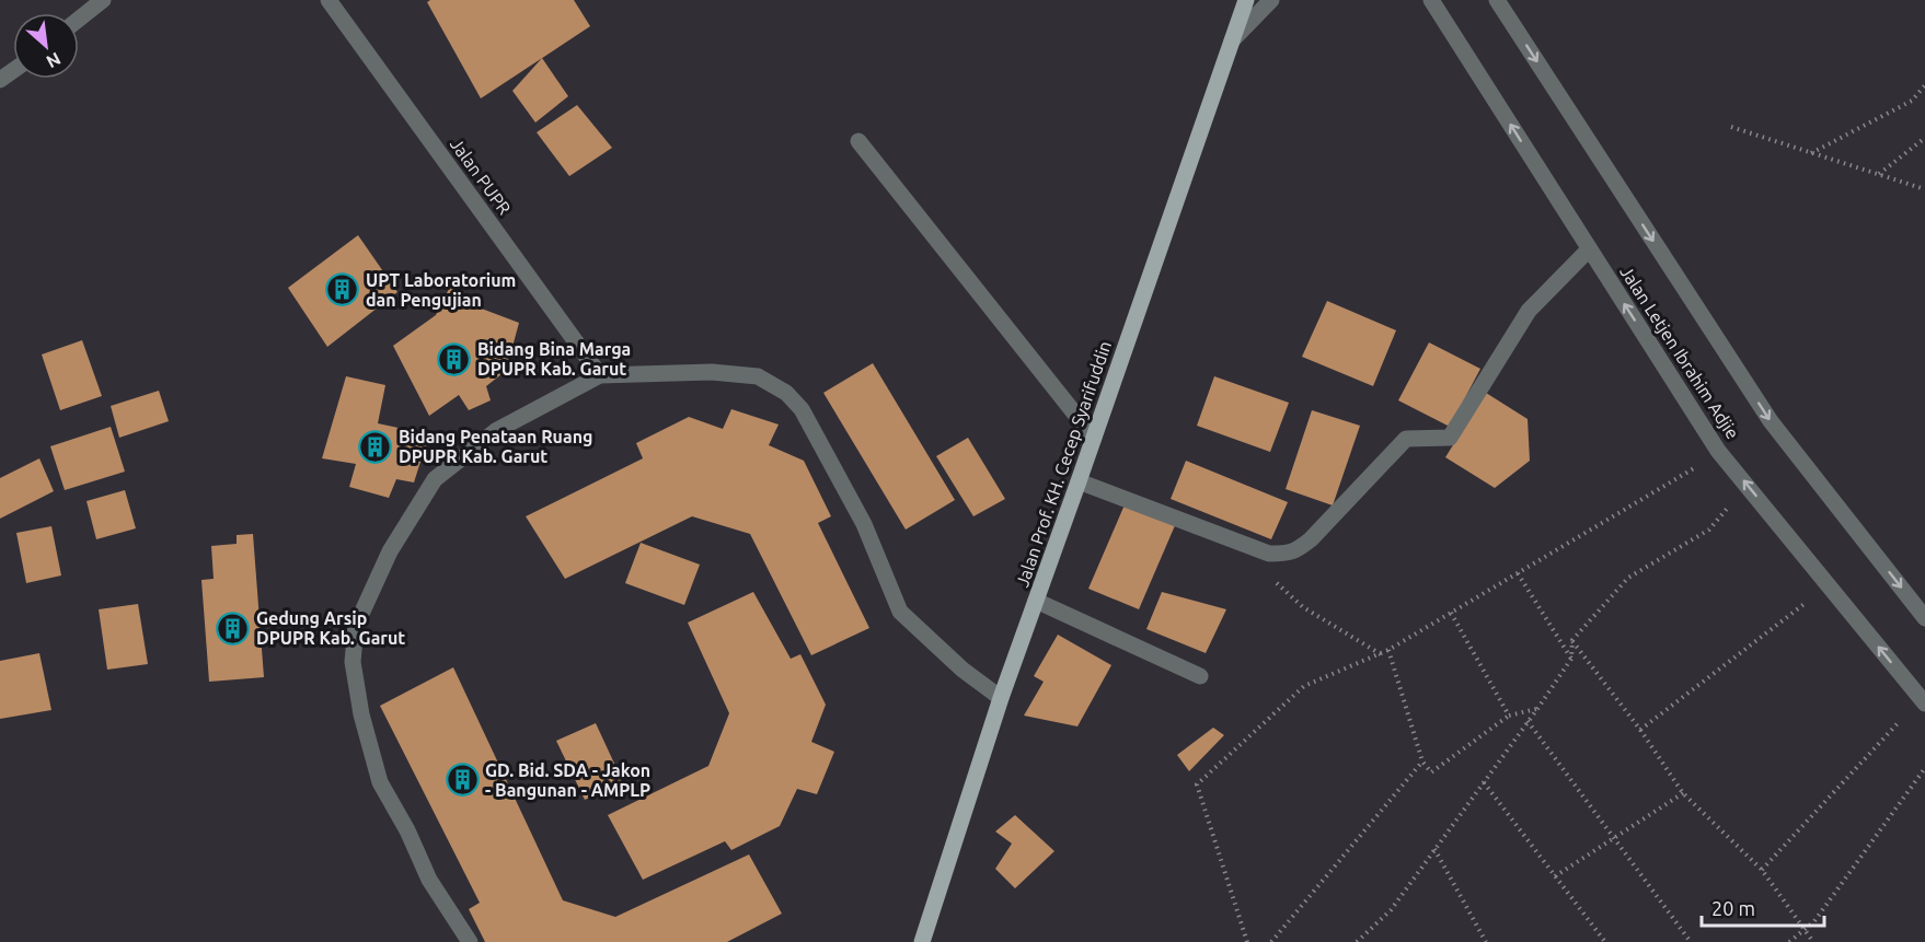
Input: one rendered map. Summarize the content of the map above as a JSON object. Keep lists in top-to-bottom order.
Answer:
{
  "streets": {
    "main road": ["Jalan Prof. KH. Cecep Syarifuddin"],
    "street": ["Jalan PUPR", "Jalan Letjen Ibrahim Adjie"]
  },
  "places": {
    "building": [
      "UPT Laboratorium dan Pengujian",
      "Bidang Bina Marga DPUPR Kab. Garut",
      "Bidang Penataan Ruang DPUPR Kab. Garut",
      "Gedung Arsip DPUPR Kab. Garut",
      "GD. Bid. SDA - Jakon - Bangunan - AMPLP"
    ]
  },
  "scale_bar": "20 m",
  "north": "bottom right"
}
